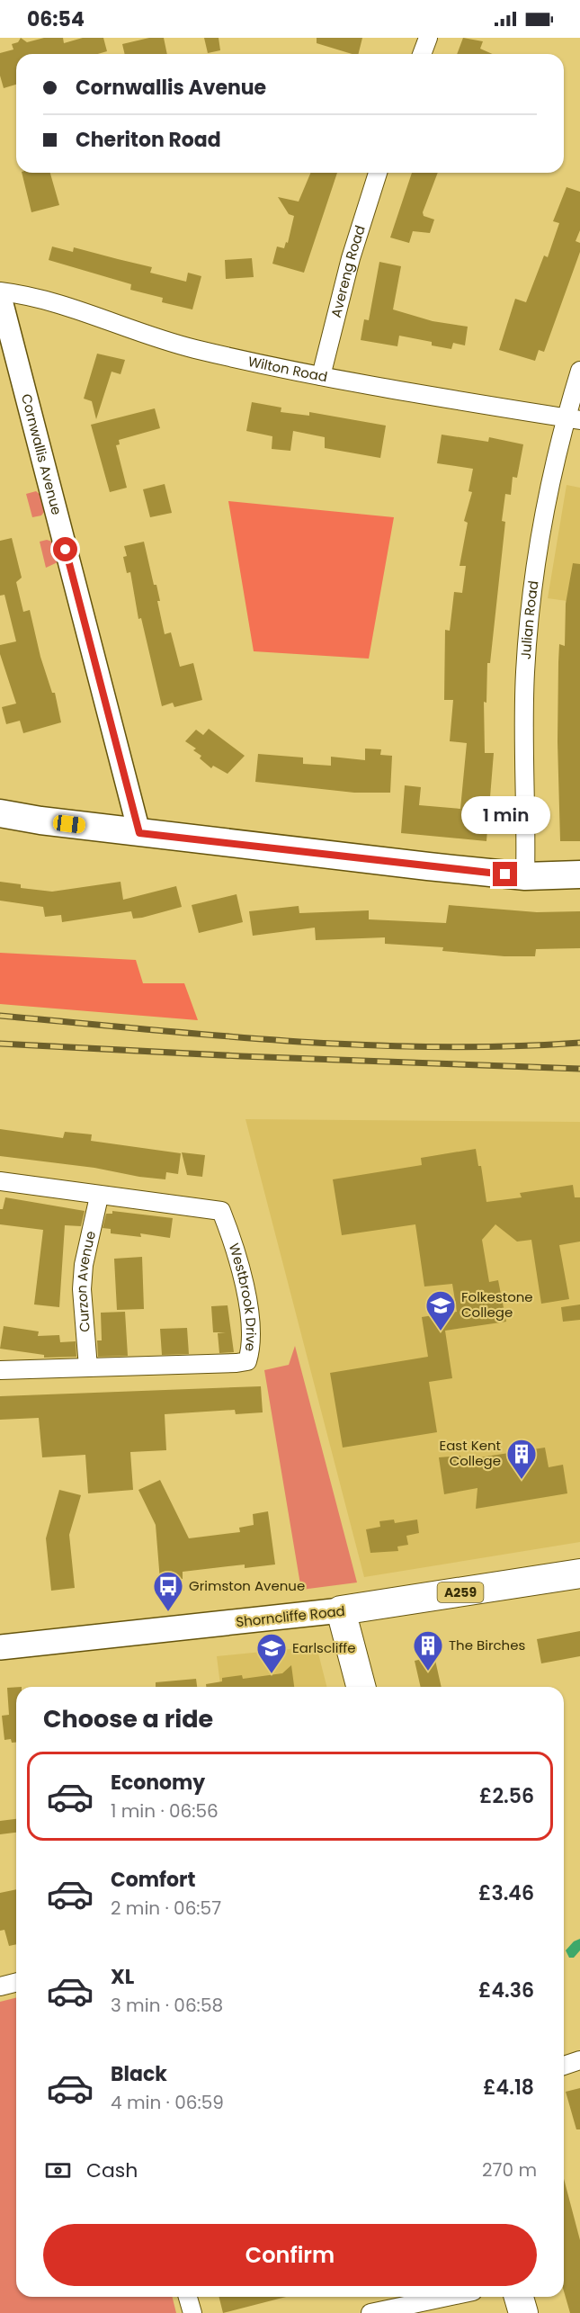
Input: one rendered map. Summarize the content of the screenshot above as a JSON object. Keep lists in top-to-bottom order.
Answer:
{
  "streets": {
    "highway": ["A259", "Shorncliffe Road"],
    "street": [
      "Avereng Road",
      "Wilton Road",
      "Cornwallis Avenue",
      "Julian Road",
      "Curzon Avenue",
      "Westbrook Drive"
    ]
  },
  "crossings": [
    ["Avereng Road", "Wilton Road"],
    ["Wilton Road", "Cornwallis Avenue"],
    ["Wilton Road", "Julian Road"],
    ["Curzon Avenue", "Westbrook Drive"]
  ],
  "places": {
    "school or university": ["Folkestone College", "Earlscliffe"],
    "building": ["East Kent College", "The Birches"],
    "bus stop": ["Grimston Avenue"]
  },
  "page": {
    "status": "06:54",
    "banner": ["Cornwallis Avenue", "Cheriton Road"],
    "bubble": "1 min",
    "heading": "Choose a ride",
    "list": [
      {
        "name": "Economy",
        "note": "1 min · 06:56",
        "value": "£2.56"
      },
      {
        "name": "Comfort",
        "note": "2 min · 06:57",
        "value": "£3.46"
      },
      {
        "name": "XL",
        "note": "3 min · 06:58",
        "value": "£4.36"
      },
      {
        "name": "Black",
        "note": "4 min · 06:59",
        "value": "£4.18"
      }
    ],
    "pay": ["Cash", "270 m"],
    "buttons": "Confirm"
  }
}
